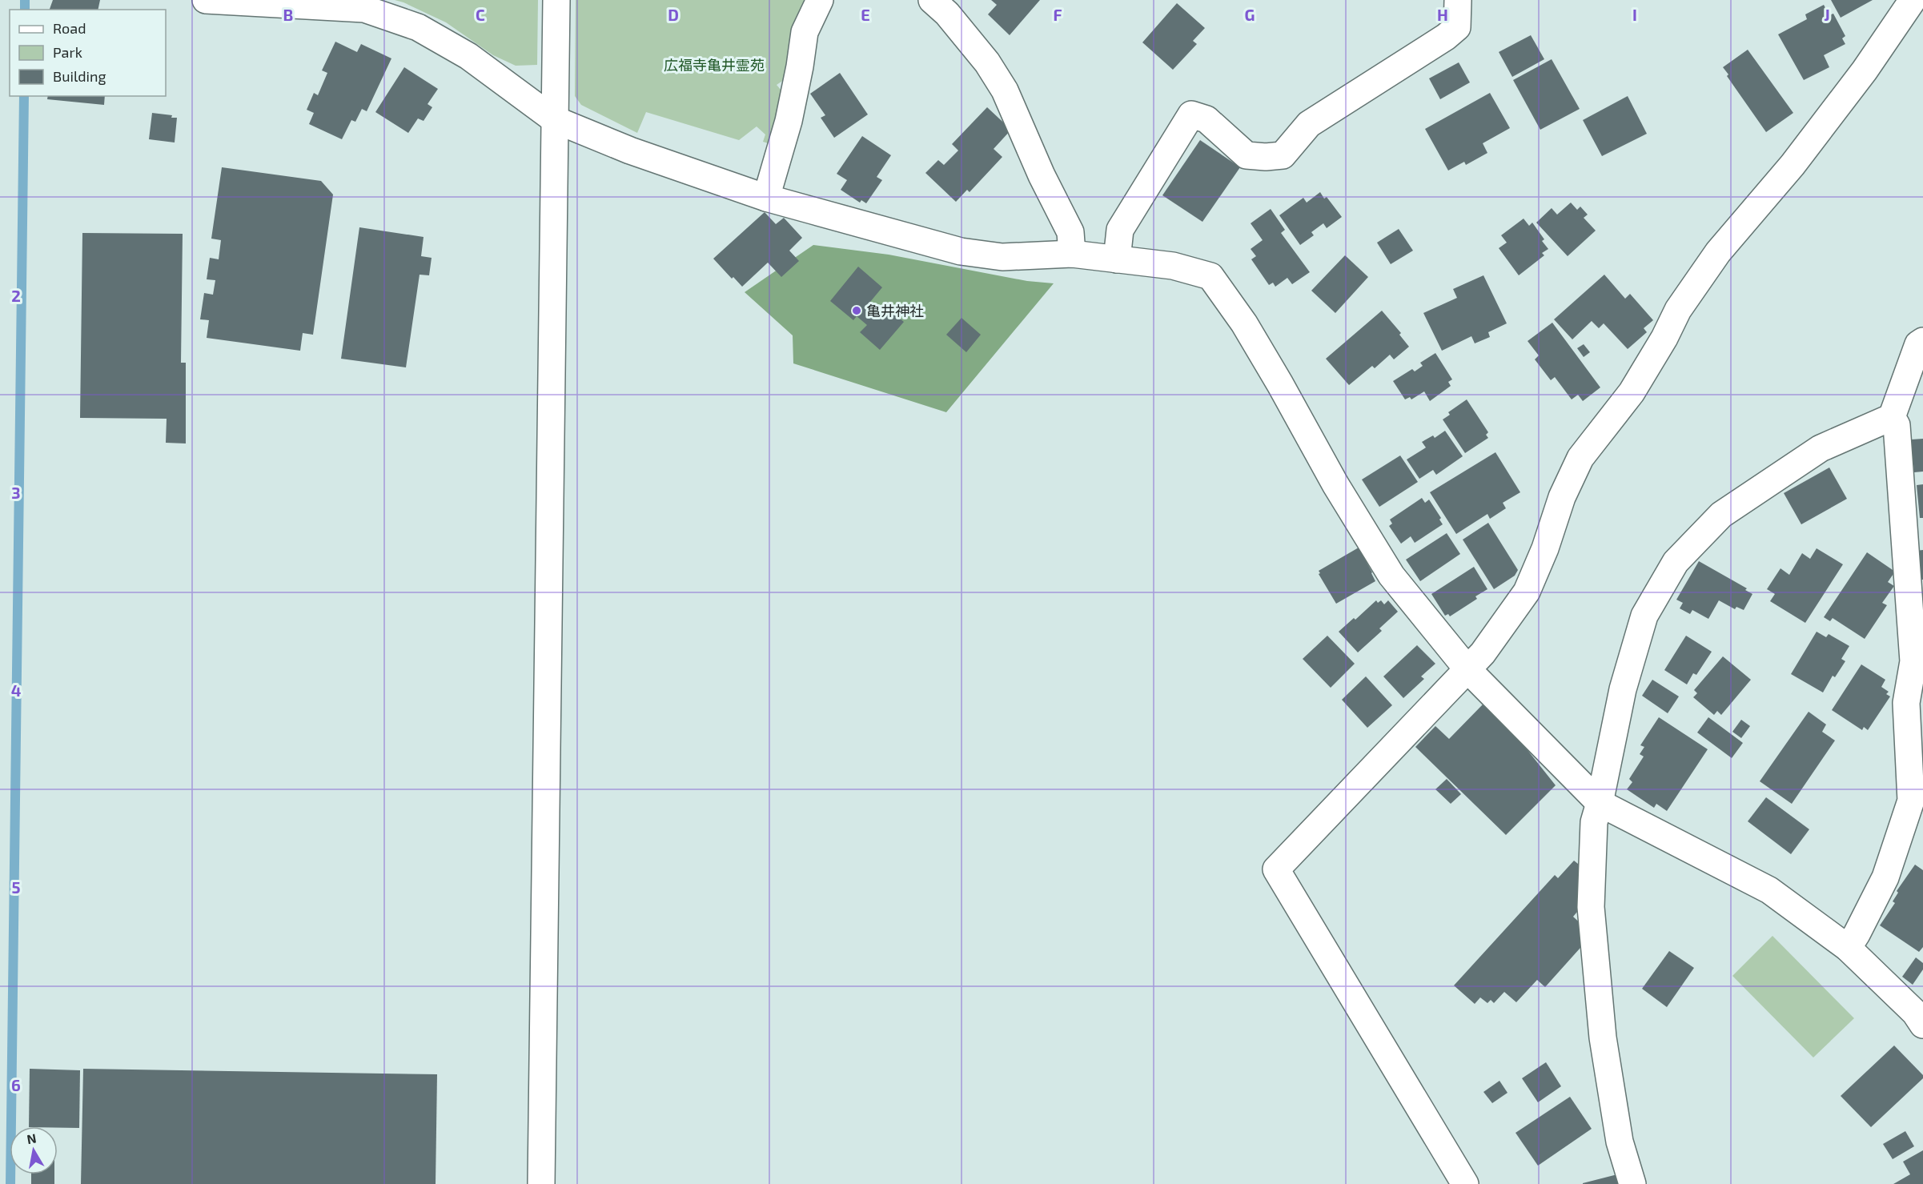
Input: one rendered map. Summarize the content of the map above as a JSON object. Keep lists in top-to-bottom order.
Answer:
{
  "parks": ["広福寺亀井霊苑"],
  "places": ["亀井神社"],
  "legend": ["Road", "Park", "Building"],
  "north": "top",
  "grid": {
    "columns": [
      "B",
      "C",
      "D",
      "E",
      "F",
      "G",
      "H",
      "I",
      "J"
    ],
    "rows": [
      "2",
      "3",
      "4",
      "5",
      "6"
    ]
  }
}
